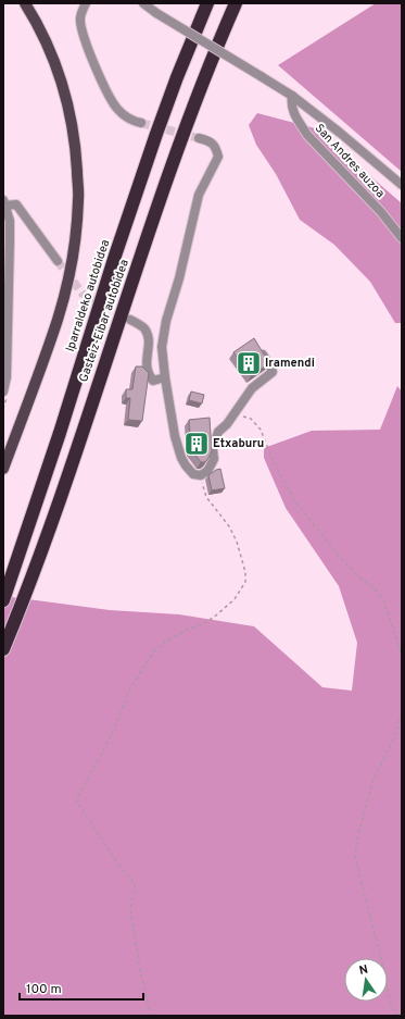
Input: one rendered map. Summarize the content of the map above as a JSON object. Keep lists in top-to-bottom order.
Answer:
{
  "streets": {
    "highway": ["Iparraldeko autobidea", "Gasteiz-Eibar autobidea"],
    "street": ["San Andres auzoa"]
  },
  "places": {
    "building": ["Iramendi", "Etxaburu"]
  },
  "scale_bar": "100 m",
  "north": "top"
}
